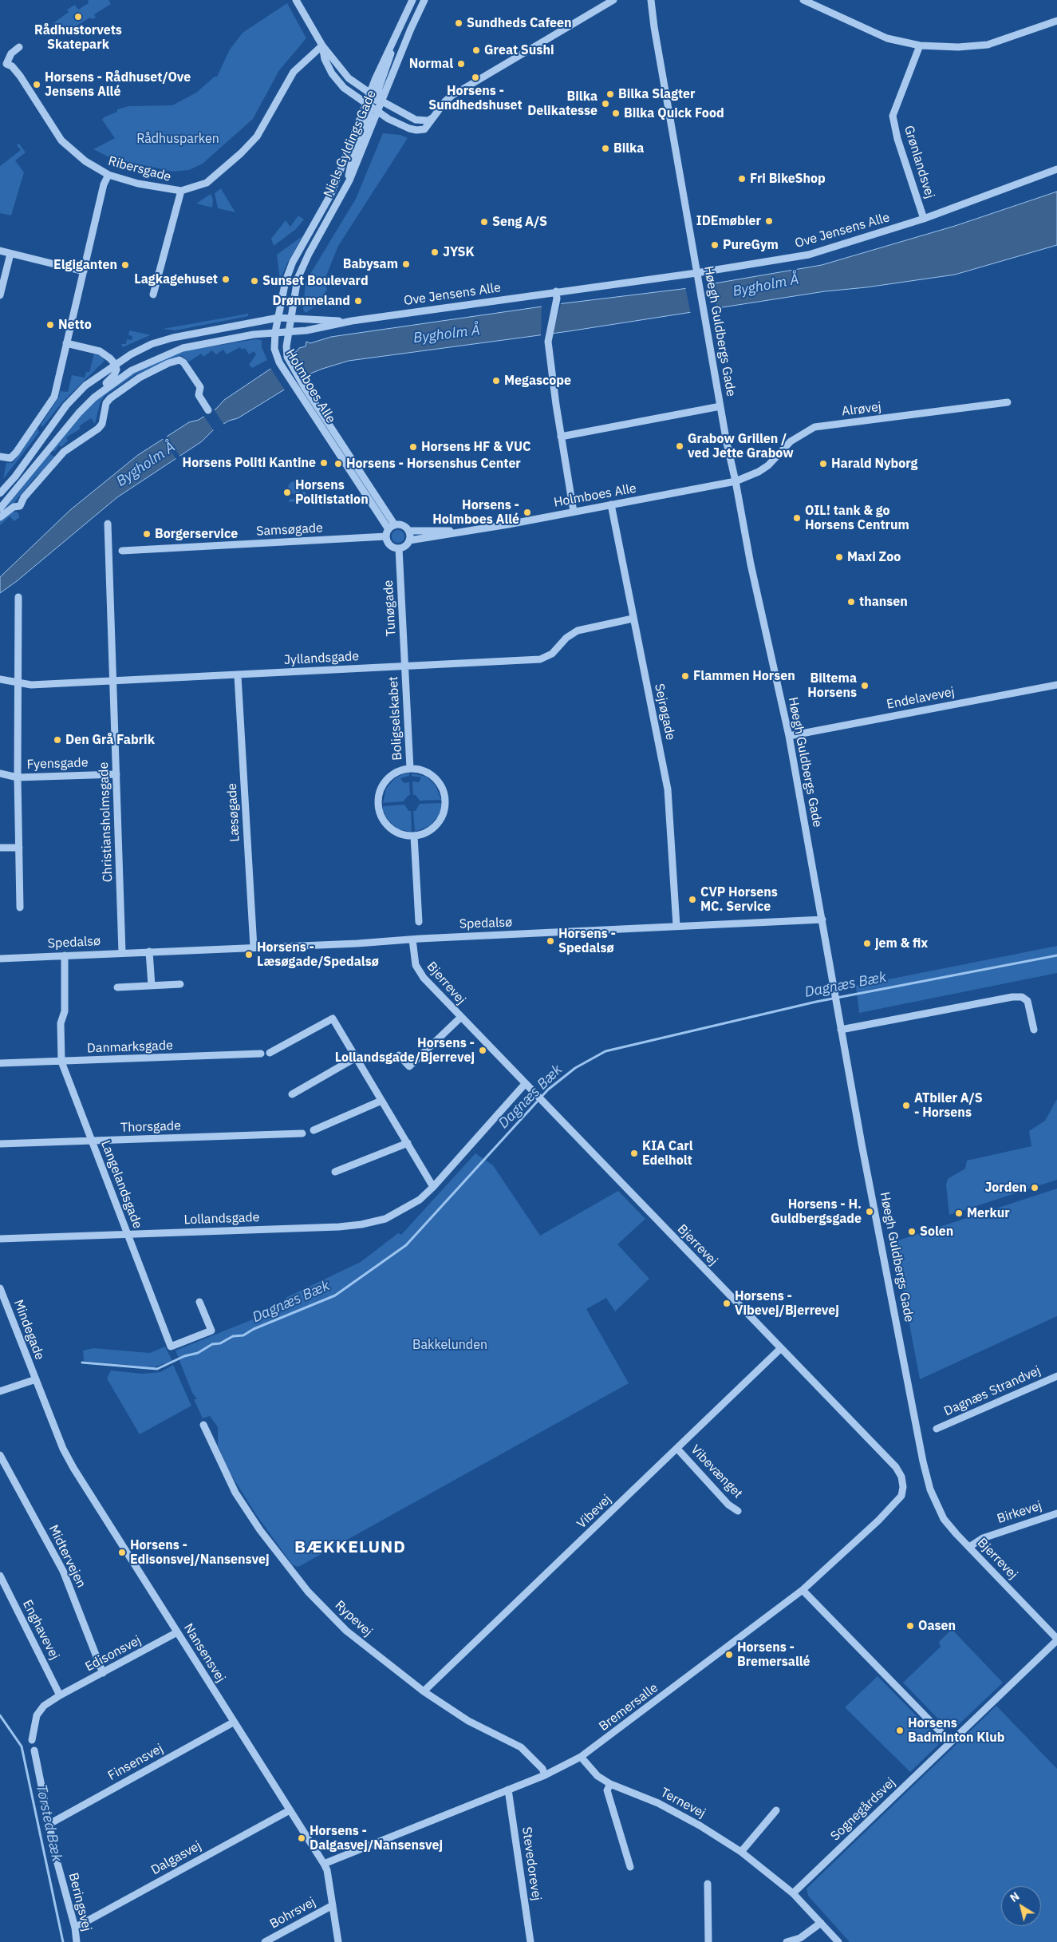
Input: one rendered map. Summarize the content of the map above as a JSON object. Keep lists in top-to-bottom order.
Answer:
{
  "streets": {
    "street": [
      "Niels Gyldings Gade",
      "Grønlandsvej",
      "Ribersgade",
      "Ove Jensens Alle",
      "Høegh Guldbergs Gade",
      "Holmboes Alle",
      "Alrøvej",
      "Samsøgade",
      "Tunøgade",
      "Jyllandsgade",
      "Endelavevej",
      "Sejrøgade",
      "Boligselskabet",
      "Fyensgade",
      "Læsøgade",
      "Christiansholmsgade",
      "Spedalsø",
      "Bjerrevej",
      "Danmarksgade",
      "Thorsgade",
      "Langelandsgade",
      "Lollandsgade",
      "Mindegade",
      "Dagnæs Strandvej",
      "Vibevænget",
      "Vibevej",
      "Birkevej",
      "Midtervejen",
      "Rypevej",
      "Enghavevej",
      "Nansensvej",
      "Edisonsvej",
      "Bremersalle",
      "Finsensvej",
      "Ternevej",
      "Sognegårdsvej",
      "Dalgasvej",
      "Stevedorevej",
      "Beringsvej",
      "Bohrsvej"
    ]
  },
  "crossings": [
    ["Niels Gyldings Gade", "Ove Jensens Alle"],
    ["Niels Gyldings Gade", "Holmboes Alle"],
    ["Grønlandsvej", "Ove Jensens Alle"],
    ["Ove Jensens Alle", "Høegh Guldbergs Gade"],
    ["Ove Jensens Alle", "Holmboes Alle"],
    ["Høegh Guldbergs Gade", "Holmboes Alle"],
    ["Høegh Guldbergs Gade", "Alrøvej"],
    ["Høegh Guldbergs Gade", "Endelavevej"],
    ["Høegh Guldbergs Gade", "Spedalsø"],
    ["Høegh Guldbergs Gade", "Bjerrevej"],
    ["Holmboes Alle", "Alrøvej"],
    ["Holmboes Alle", "Samsøgade"],
    ["Holmboes Alle", "Tunøgade"],
    ["Holmboes Alle", "Sejrøgade"],
    ["Samsøgade", "Tunøgade"],
    ["Tunøgade", "Jyllandsgade"],
    ["Tunøgade", "Boligselskabet"],
    ["Jyllandsgade", "Sejrøgade"],
    ["Jyllandsgade", "Boligselskabet"],
    ["Jyllandsgade", "Læsøgade"],
    ["Jyllandsgade", "Christiansholmsgade"],
    ["Sejrøgade", "Spedalsø"],
    ["Fyensgade", "Christiansholmsgade"],
    ["Læsøgade", "Spedalsø"],
    ["Christiansholmsgade", "Spedalsø"],
    ["Spedalsø", "Bjerrevej"],
    ["Spedalsø", "Langelandsgade"],
    ["Bjerrevej", "Lollandsgade"],
    ["Bjerrevej", "Vibevej"],
    ["Bjerrevej", "Birkevej"],
    ["Bjerrevej", "Bremersalle"],
    ["Bjerrevej", "Sognegårdsvej"],
    ["Danmarksgade", "Langelandsgade"],
    ["Thorsgade", "Langelandsgade"],
    ["Langelandsgade", "Lollandsgade"],
    ["Mindegade", "Nansensvej"],
    ["Vibevænget", "Vibevej"],
    ["Vibevej", "Rypevej"],
    ["Midtervejen", "Edisonsvej"],
    ["Rypevej", "Bremersalle"],
    ["Enghavevej", "Edisonsvej"],
    ["Nansensvej", "Edisonsvej"],
    ["Nansensvej", "Bremersalle"],
    ["Nansensvej", "Finsensvej"],
    ["Nansensvej", "Dalgasvej"],
    ["Nansensvej", "Bohrsvej"],
    ["Bremersalle", "Ternevej"],
    ["Bremersalle", "Stevedorevej"],
    ["Finsensvej", "Beringsvej"],
    ["Ternevej", "Sognegårdsvej"],
    ["Dalgasvej", "Beringsvej"]
  ],
  "districts": ["BÆKKELUND"],
  "water": ["Bygholm Å", "Dagnæs Bæk", "Torsted Bæk"],
  "parks": ["Rådhusparken", "Bakkelunden"],
  "places": [
    "Rådhustorvets Skatepark",
    "Sundheds Cafeen",
    "Great Sushi",
    "Normal",
    "Horsens - Sundhedshuset",
    "Horsens - Rådhuset/Ove Jensens Allé",
    "Bilka Slagter",
    "Bilka Delikatesse",
    "Bilka Quick Food",
    "Bilka",
    "Fri BikeShop",
    "IDEmøbler",
    "Seng A/S",
    "PureGym",
    "JYSK",
    "Babysam",
    "Elgiganten",
    "Lagkagehuset",
    "Sunset Boulevard",
    "Drømmeland",
    "Netto",
    "Megascope",
    "Grabow Grillen / ved Jette Grabow",
    "Horsens HF & VUC",
    "Horsens Politi Kantine",
    "Horsens - Horsenshus Center",
    "Harald Nyborg",
    "Horsens Politistation",
    "Horsens - Holmboes Allé",
    "OIL! tank & go Horsens Centrum",
    "Borgerservice",
    "Maxi Zoo",
    "thansen",
    "Flammen Horsen",
    "Biltema Horsens",
    "Den Grå Fabrik",
    "CVP Horsens MC. Service",
    "Horsens - Spedalsø",
    "jem & fix",
    "Horsens - Læsøgade/Spedalsø",
    "Horsens - Lollandsgade/Bjerrevej",
    "ATbiler A/S - Horsens",
    "KIA Carl Edelholt",
    "Jorden",
    "Horsens - H. Guldbergsgade",
    "Merkur",
    "Solen",
    "Horsens - Vibevej/Bjerrevej",
    "Horsens - Edisonsvej/Nansensvej",
    "Oasen",
    "Horsens - Bremersallé",
    "Horsens Badminton Klub",
    "Horsens - Dalgasvej/Nansensvej"
  ],
  "north": "top left"
}
